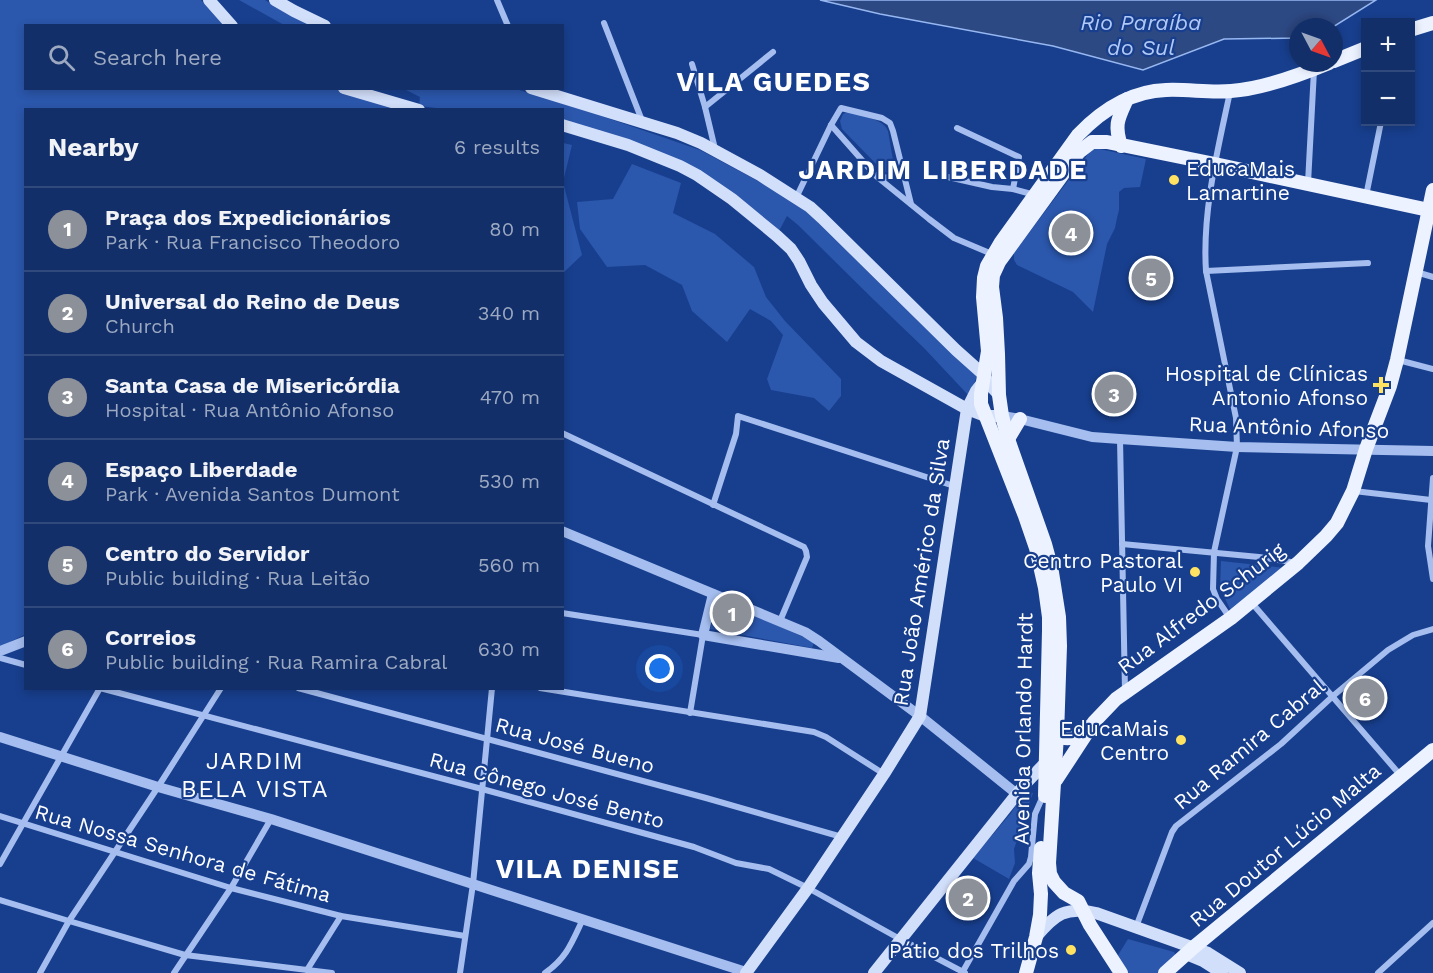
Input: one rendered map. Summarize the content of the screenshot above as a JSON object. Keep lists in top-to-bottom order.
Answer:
{
  "streets": {
    "main road": [
      "Rua João Américo da Silva",
      "Rua Alfredo Schurig",
      "Avenida Orlando Hardt",
      "Rua Doutor Lúcio Malta"
    ],
    "street": [
      "Rua Antônio Afonso",
      "Rua Ramira Cabral",
      "Rua José Bueno",
      "Rua Cônego José Bento",
      "Rua Nossa Senhora de Fátima"
    ]
  },
  "crossings": [
    ["Rua Antônio Afonso", "Rua Alfredo Schurig"],
    ["Rua Antônio Afonso", "Avenida Orlando Hardt"],
    ["Rua João Américo da Silva", "Avenida Orlando Hardt"],
    ["Rua João Américo da Silva", "Rua José Bueno"],
    ["Rua João Américo da Silva", "Rua Cônego José Bento"],
    ["Rua Alfredo Schurig", "Avenida Orlando Hardt"]
  ],
  "districts": [
    "VILA GUEDES",
    "JARDIM LIBERDADE",
    "JARDIM BELA VISTA",
    "VILA DENISE"
  ],
  "water": ["Rio Paraíba do Sul"],
  "places": {
    "other": [
      "EducaMais Lamartine",
      "Centro Pastoral Paulo VI",
      "EducaMais Centro",
      "Pátio dos Trilhos"
    ],
    "health": ["Hospital de Clínicas Antonio Afonso"]
  },
  "north": "bottom right",
  "page": {
    "map_buttons": ["+", "−"],
    "search": "Search here",
    "heading": ["Nearby", "6 results"],
    "list": [
      {
        "mark": "1",
        "name": "Praça dos Expedicionários",
        "note": "Park · Rua Francisco Theodoro",
        "value": "80 m"
      },
      {
        "mark": "2",
        "name": "Universal do Reino de Deus",
        "note": "Church",
        "value": "340 m"
      },
      {
        "mark": "3",
        "name": "Santa Casa de Misericórdia",
        "note": "Hospital · Rua Antônio Afonso",
        "value": "470 m"
      },
      {
        "mark": "4",
        "name": "Espaço Liberdade",
        "note": "Park · Avenida Santos Dumont",
        "value": "530 m"
      },
      {
        "mark": "5",
        "name": "Centro do Servidor",
        "note": "Public building · Rua Leitão",
        "value": "560 m"
      },
      {
        "mark": "6",
        "name": "Correios",
        "note": "Public building · Rua Ramira Cabral",
        "value": "630 m"
      }
    ],
    "pins": [
      "4",
      "5",
      "3",
      "1",
      "6",
      "2"
    ]
  }
}
